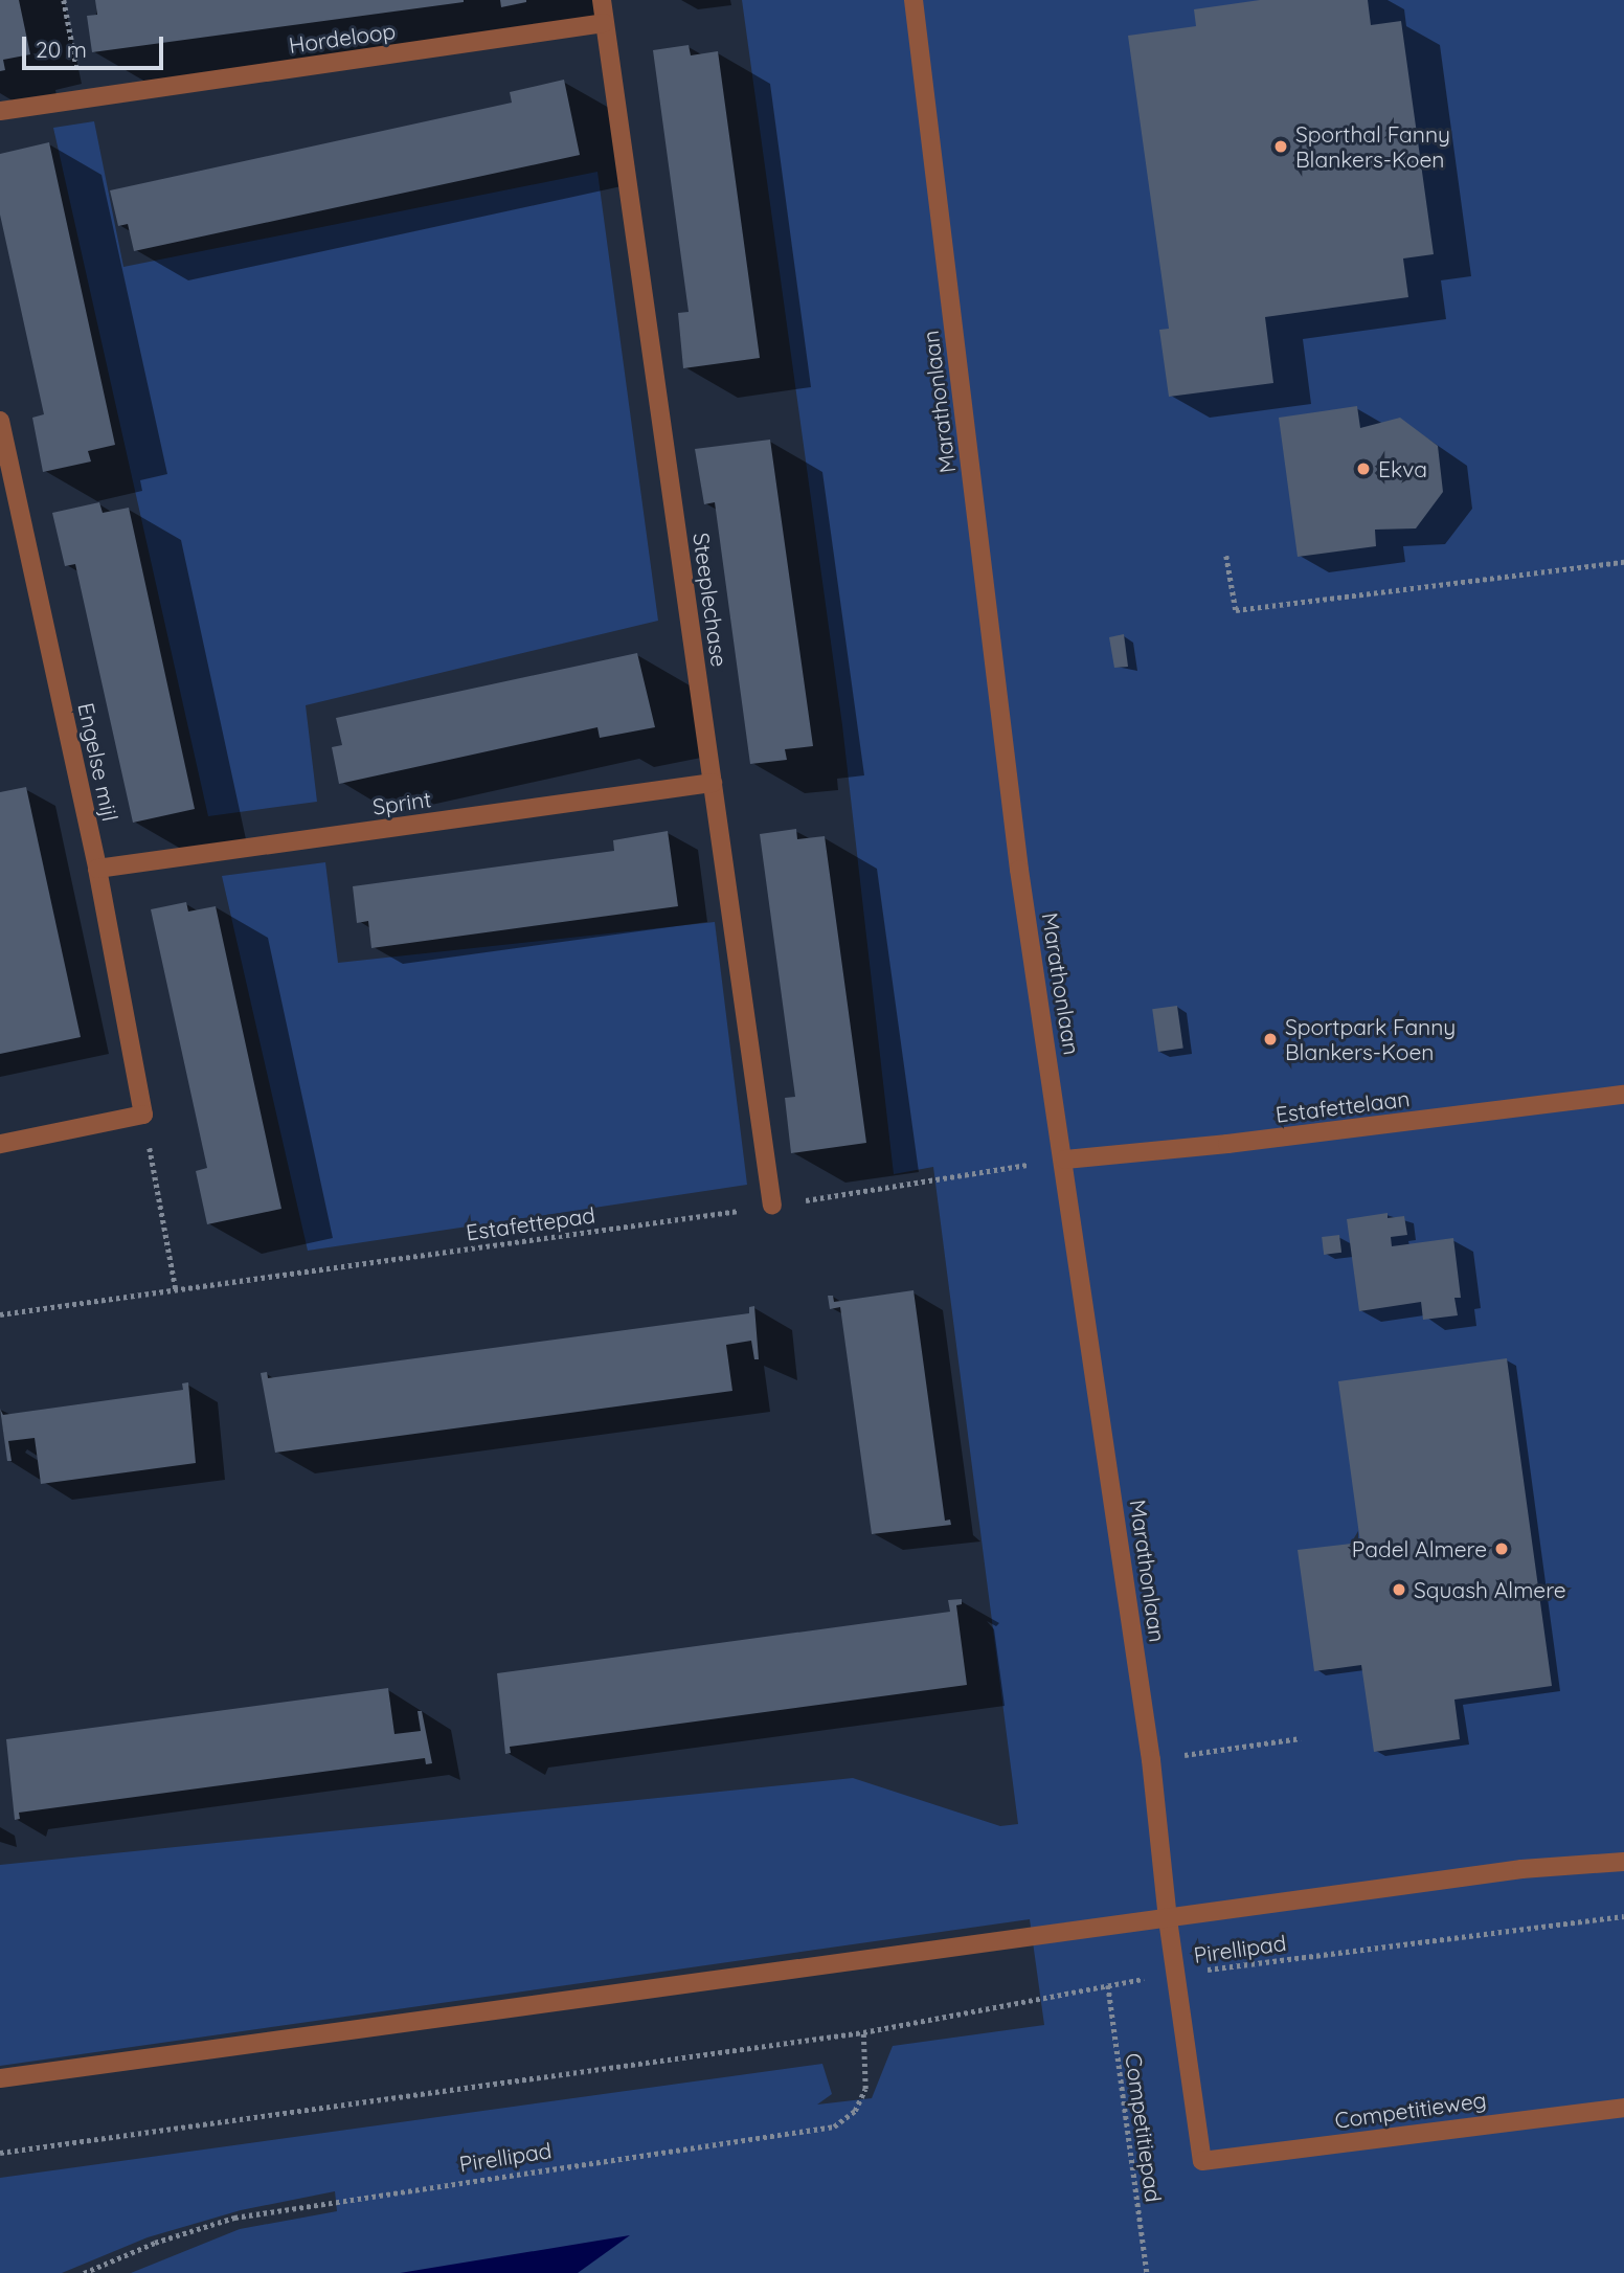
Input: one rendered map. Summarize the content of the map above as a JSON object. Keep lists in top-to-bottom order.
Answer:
{
  "streets": {
    "street": [
      "Hordeloop",
      "Marathonlaan",
      "Steeplechase",
      "Engelse mijl",
      "Sprint",
      "Estafettelaan",
      "Competitieweg"
    ],
    "path": ["Estafettepad", "Pirellipad", "Competitiepad"]
  },
  "crossings": [
    ["Hordeloop", "Steeplechase"],
    ["Marathonlaan", "Estafettelaan"],
    ["Marathonlaan", "Estafettepad"],
    ["Marathonlaan", "Pirellipad"],
    ["Marathonlaan", "Competitieweg"],
    ["Steeplechase", "Sprint"],
    ["Steeplechase", "Estafettepad"],
    ["Engelse mijl", "Sprint"],
    ["Estafettelaan", "Estafettepad"],
    ["Pirellipad", "Competitiepad"]
  ],
  "places": [
    "Sporthal Fanny Blankers-Koen",
    "Ekva",
    "Sportpark Fanny Blankers-Koen",
    "Padel Almere",
    "Squash Almere"
  ],
  "scale_bar": "20 m"
}
